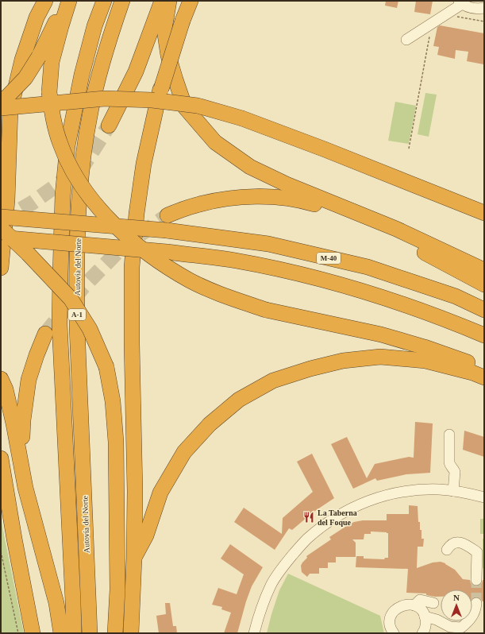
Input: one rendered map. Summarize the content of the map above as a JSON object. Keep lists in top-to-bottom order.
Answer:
{
  "streets": {
    "highway": ["M-40", "Autovía del Norte", "A-1"]
  },
  "places": {
    "restaurant": ["La Taberna del Foque"]
  },
  "north": "top"
}
